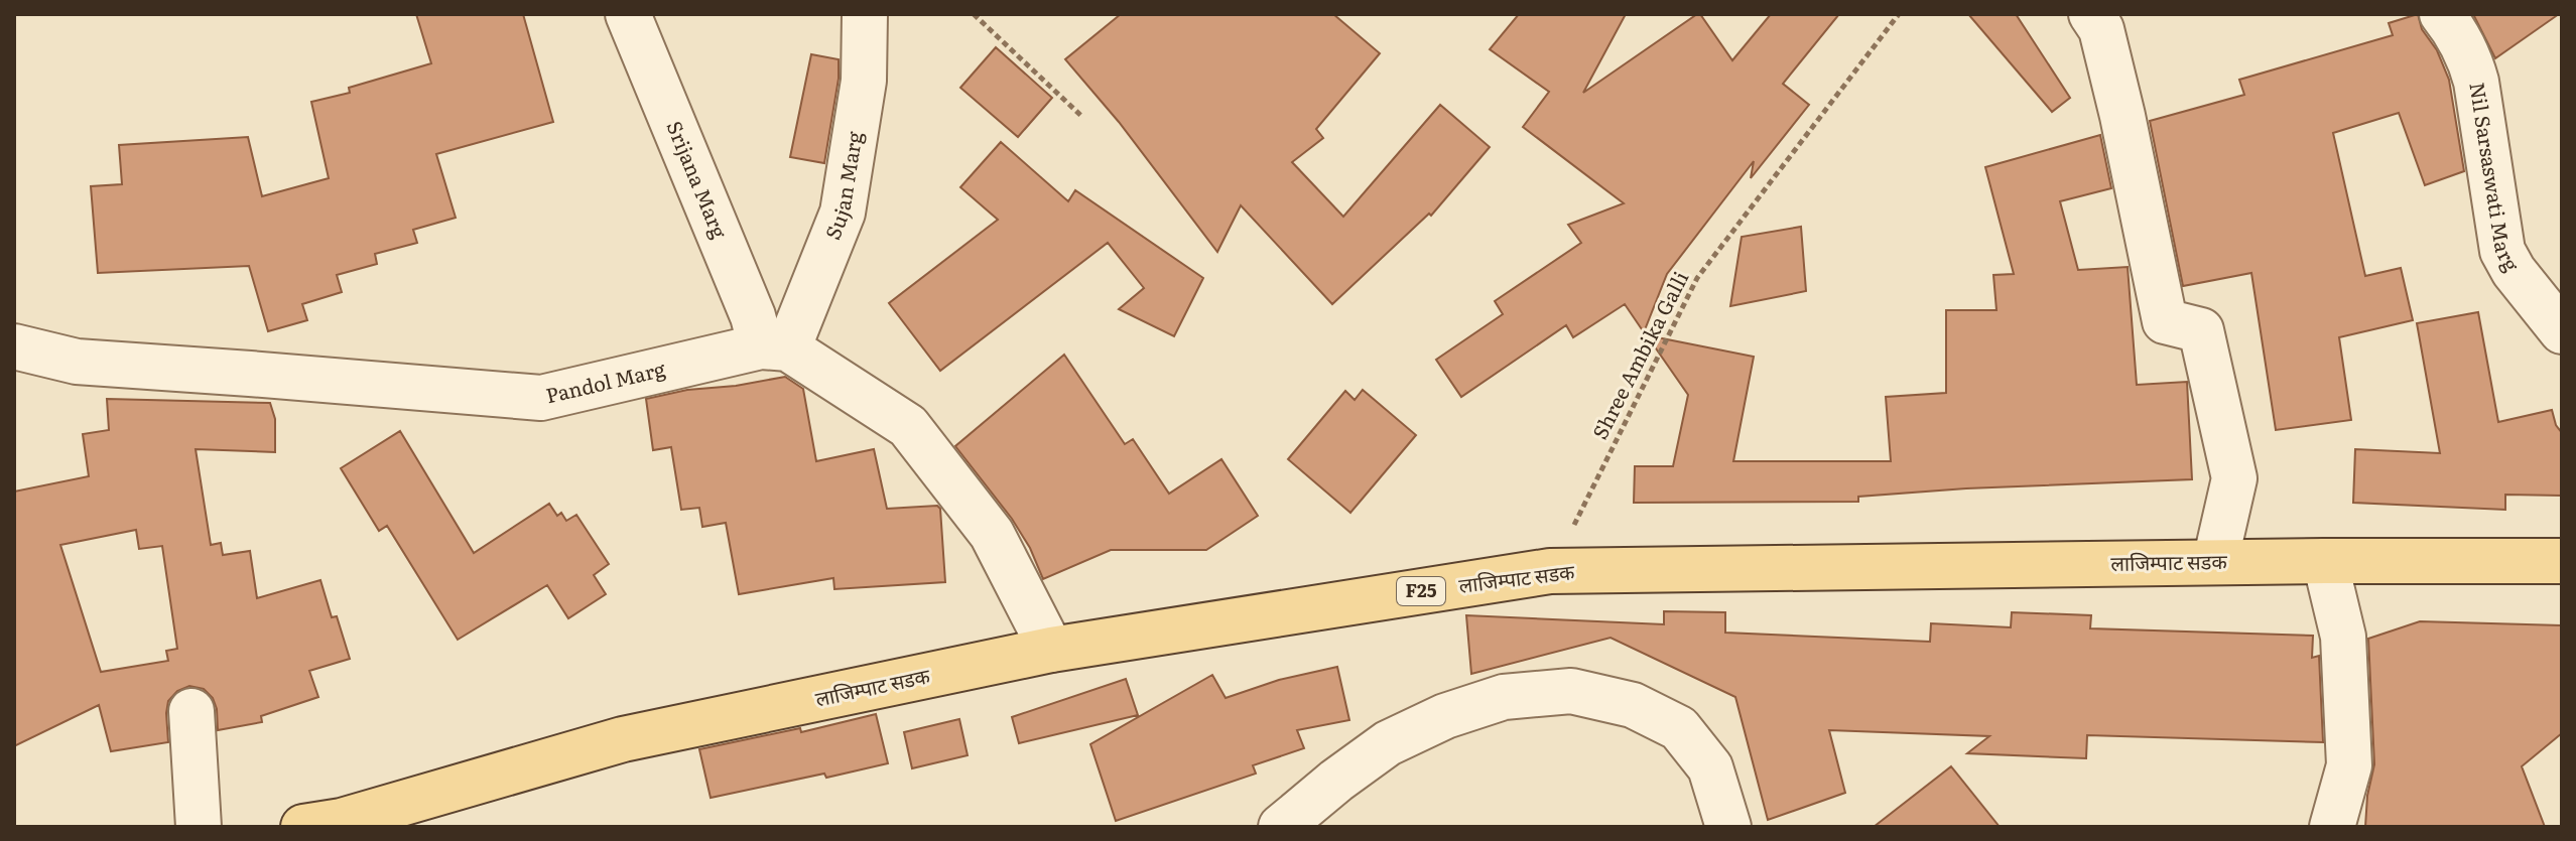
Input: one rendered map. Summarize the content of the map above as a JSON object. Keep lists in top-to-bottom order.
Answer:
{
  "streets": {
    "main road": ["लाजिम्पाट सडक", "F25"],
    "street": [
      "Nil Sarsaswati Marg",
      "Srijana Marg",
      "Sujan Marg",
      "Pandol Marg"
    ],
    "path": ["Shree Ambika Galli"]
  },
  "crossings": [
    ["Srijana Marg", "Sujan Marg"],
    ["Srijana Marg", "Pandol Marg"],
    ["Sujan Marg", "Pandol Marg"],
    ["Shree Ambika Galli", "लाजिम्पाट सडक"]
  ]
}
